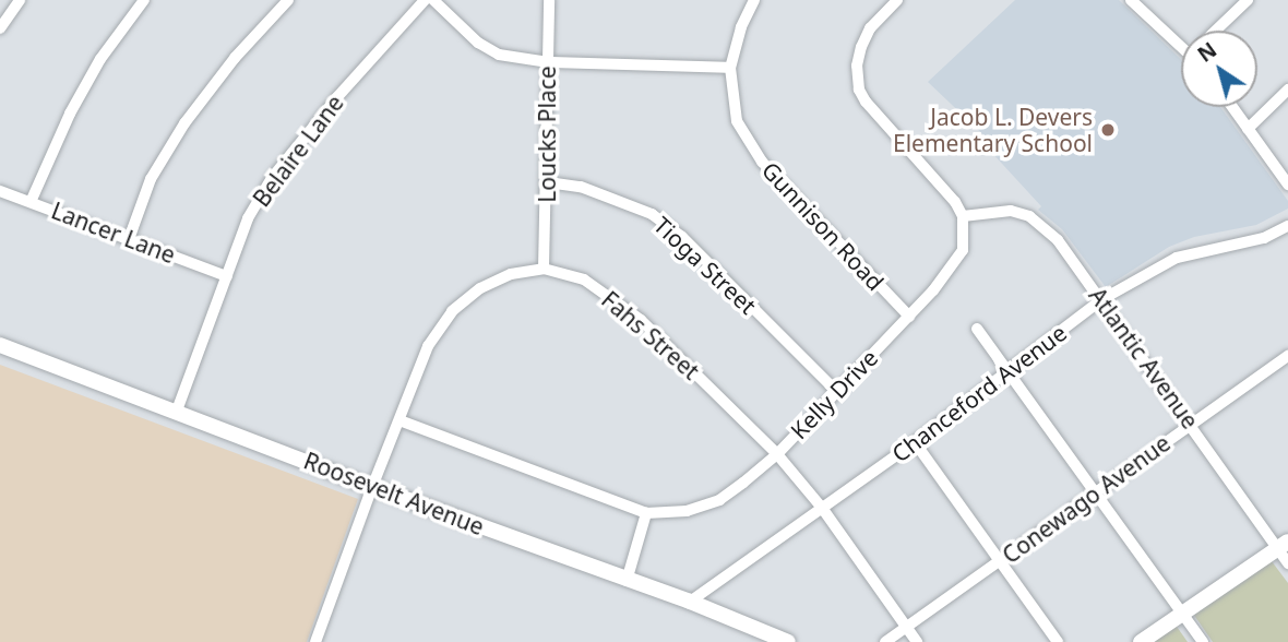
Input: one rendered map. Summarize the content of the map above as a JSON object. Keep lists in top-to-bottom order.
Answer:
{
  "streets": {
    "main road": ["Roosevelt Avenue"],
    "street": [
      "Loucks Place",
      "Belaire Lane",
      "Gunnison Road",
      "Lancer Lane",
      "Tioga Street",
      "Fahs Street",
      "Atlantic Avenue",
      "Chanceford Avenue",
      "Kelly Drive",
      "Conewago Avenue"
    ]
  },
  "crossings": [
    ["Loucks Place", "Tioga Street"],
    ["Loucks Place", "Fahs Street"],
    ["Belaire Lane", "Lancer Lane"],
    ["Belaire Lane", "Roosevelt Avenue"],
    ["Gunnison Road", "Kelly Drive"],
    ["Tioga Street", "Kelly Drive"],
    ["Fahs Street", "Chanceford Avenue"],
    ["Fahs Street", "Kelly Drive"],
    ["Fahs Street", "Roosevelt Avenue"],
    ["Fahs Street", "Conewago Avenue"],
    ["Atlantic Avenue", "Chanceford Avenue"],
    ["Atlantic Avenue", "Kelly Drive"],
    ["Atlantic Avenue", "Conewago Avenue"],
    ["Chanceford Avenue", "Roosevelt Avenue"]
  ],
  "places": ["Jacob L. Devers Elementary School"],
  "north": "top left"
}
